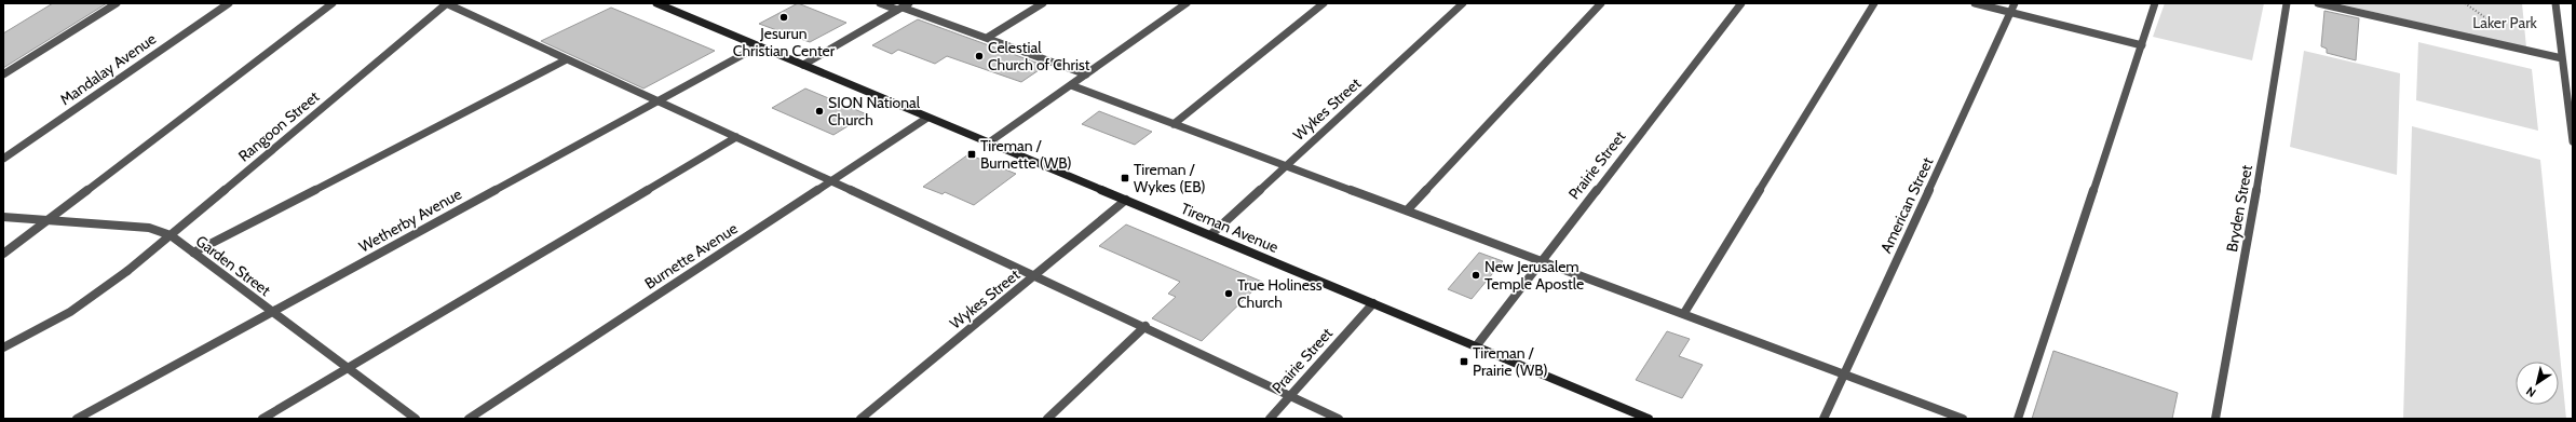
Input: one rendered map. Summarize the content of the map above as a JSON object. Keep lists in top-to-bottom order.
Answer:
{
  "streets": {
    "street": [
      "Mandalay Avenue",
      "Wykes Street",
      "Rangoon Street",
      "Prairie Street",
      "American Street",
      "Bryden Street",
      "Wetherby Avenue",
      "Tireman Avenue",
      "Burnette Avenue",
      "Garden Street"
    ]
  },
  "crossings": [
    ["Wykes Street", "Tireman Avenue"],
    ["Rangoon Street", "Garden Street"],
    ["Prairie Street", "Tireman Avenue"],
    ["Wetherby Avenue", "Tireman Avenue"],
    ["Wetherby Avenue", "Garden Street"],
    ["Tireman Avenue", "Burnette Avenue"]
  ],
  "parks": ["Laker Park"],
  "places": {
    "other": [
      "Jesurun Christian Center",
      "Celestial Church of Christ",
      "SION National Church",
      "New Jerusalem Temple Apostle",
      "True Holiness Church"
    ],
    "transit": ["Tireman / Burnette (WB)", "Tireman / Wykes (EB)", "Tireman / Prairie (WB)"]
  },
  "north": "bottom left"
}
